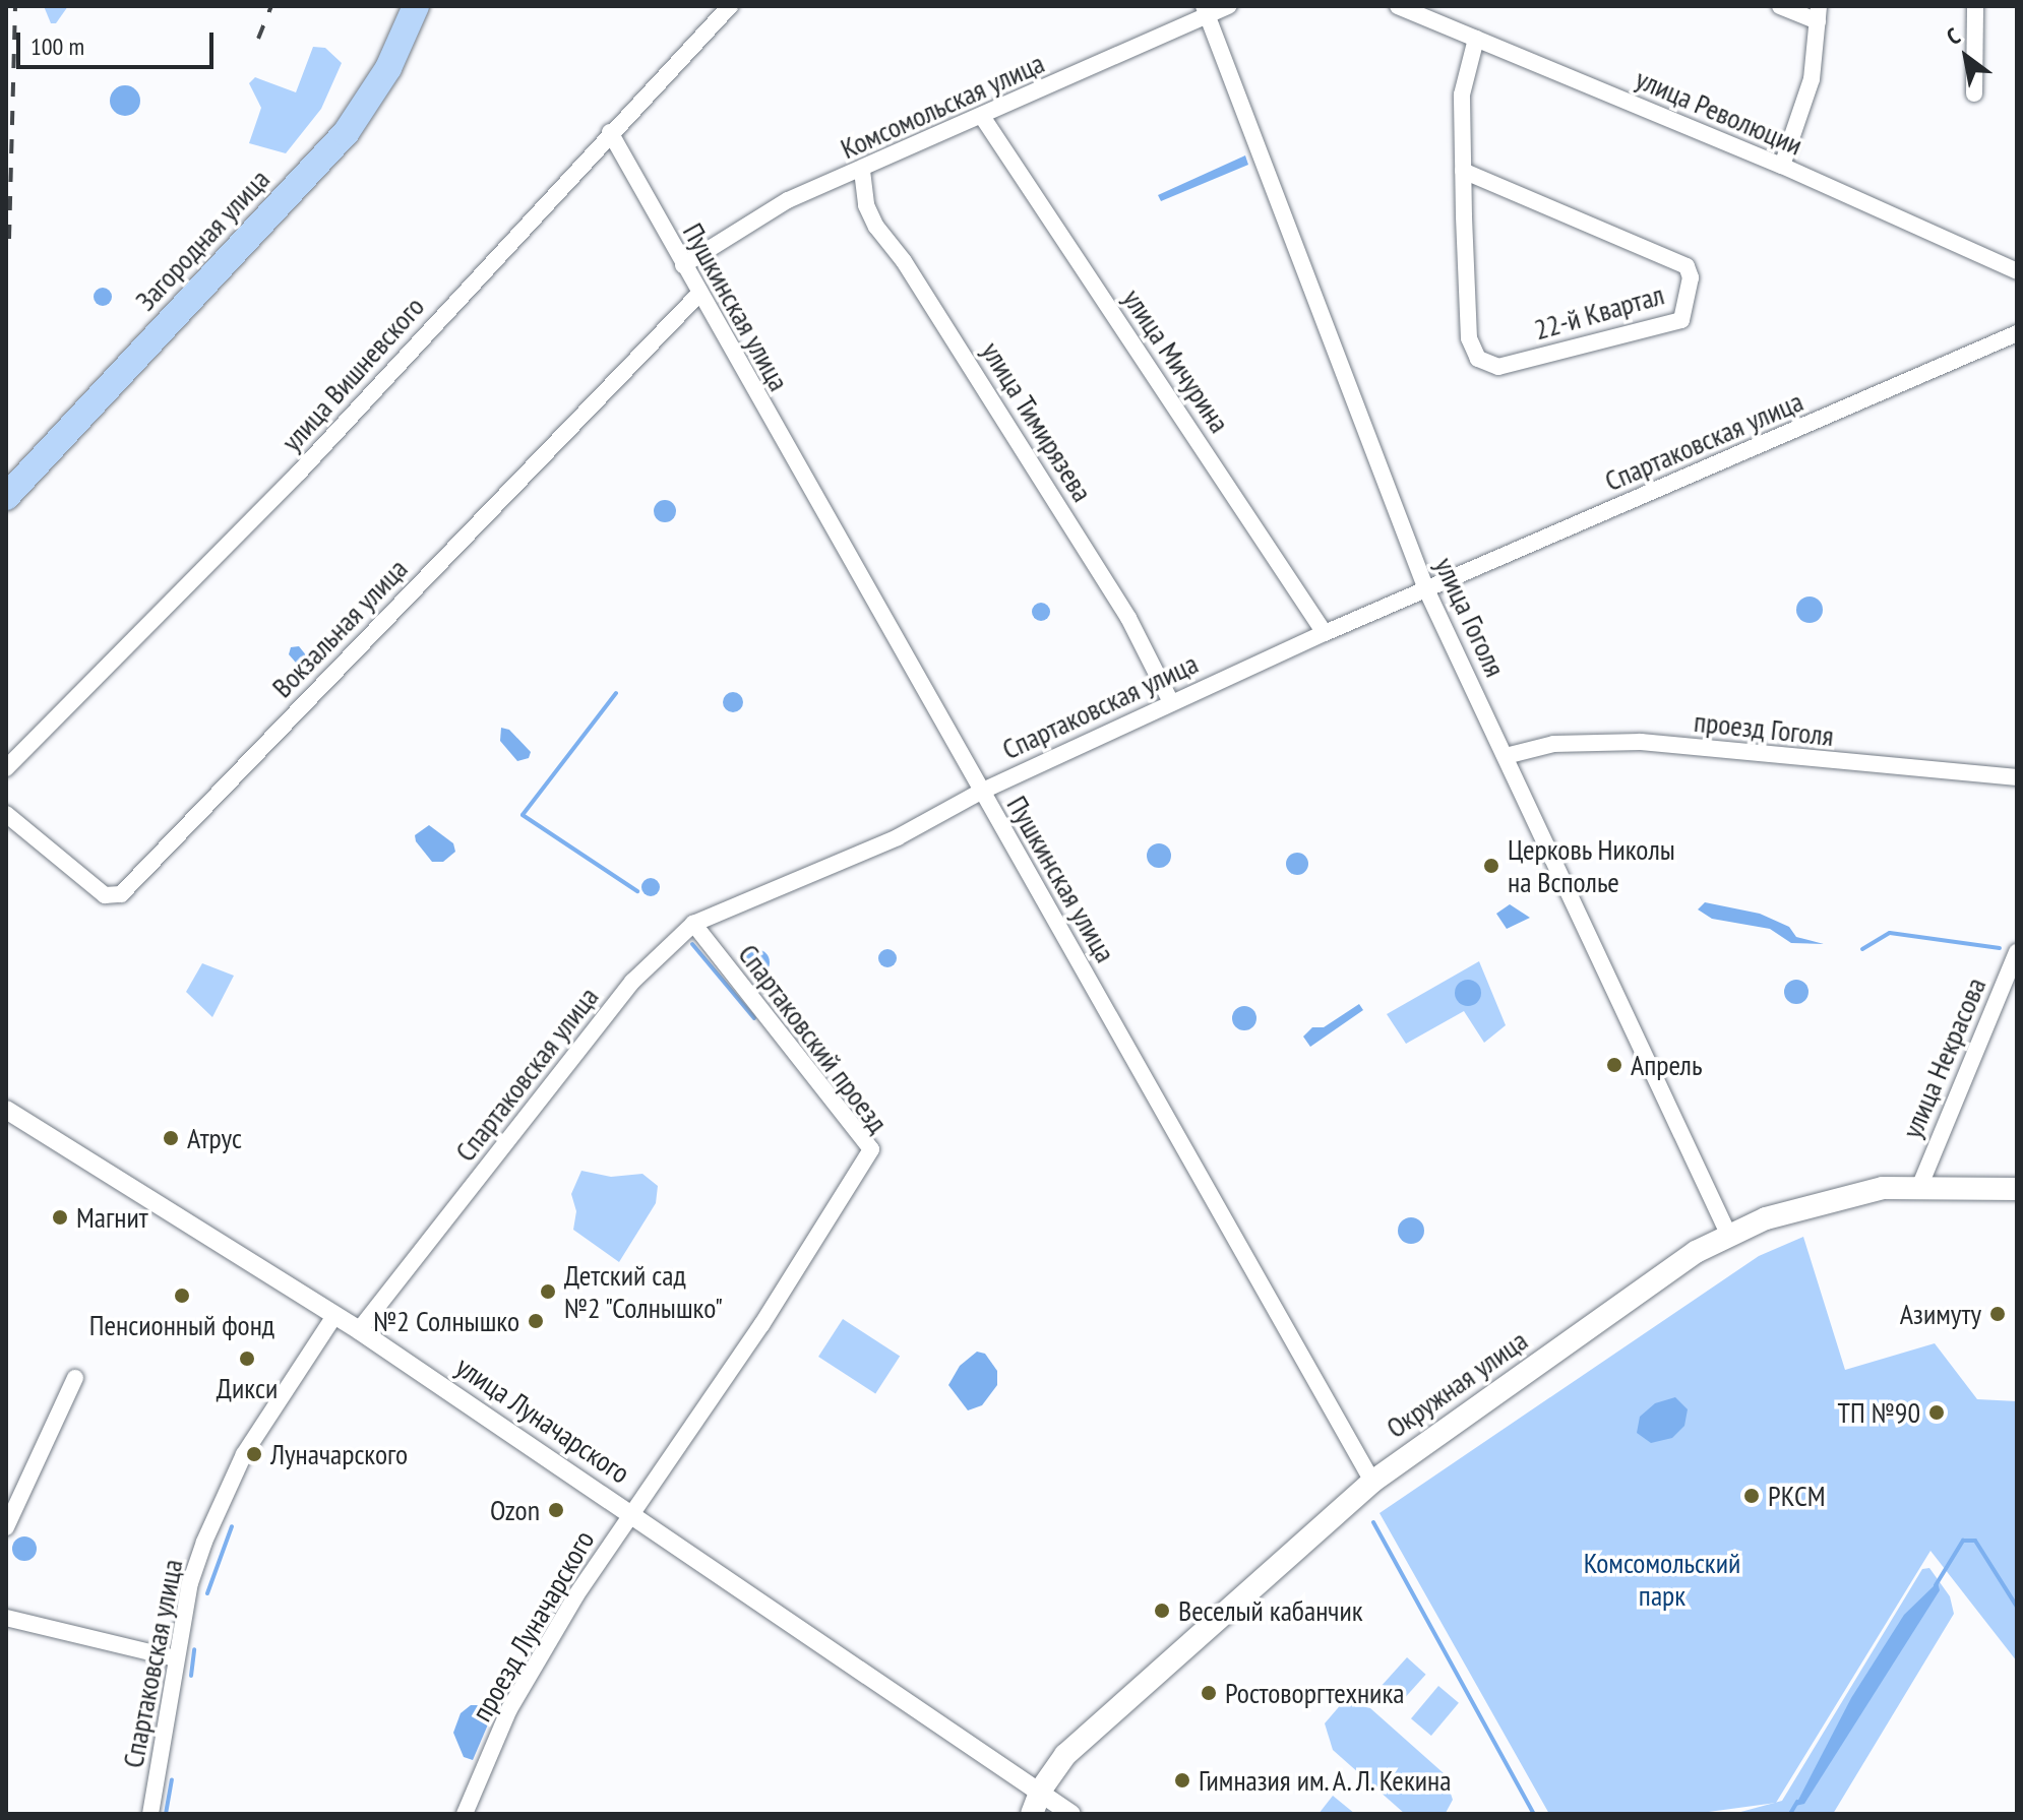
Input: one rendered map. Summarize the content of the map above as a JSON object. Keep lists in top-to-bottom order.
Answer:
{
  "streets": {
    "highway": ["Загородная улица"],
    "main road": ["Окружная улица"],
    "street": [
      "Комсомольская улица",
      "улица Революции",
      "Пушкинская улица",
      "22-й Квартал",
      "улица Мичурина",
      "улица Вишневского",
      "улица Тимирязева",
      "Спартаковская улица",
      "улица Гоголя",
      "Вокзальная улица",
      "проезд Гоголя",
      "Спартаковский проезд",
      "улица Некрасова",
      "улица Луначарского",
      "проезд Луначарского"
    ]
  },
  "crossings": [
    ["Комсомольская улица", "Пушкинская улица"],
    ["Комсомольская улица", "улица Мичурина"],
    ["Комсомольская улица", "улица Тимирязева"],
    ["Комсомольская улица", "улица Гоголя"],
    ["улица Революции", "22-й Квартал"],
    ["Пушкинская улица", "улица Вишневского"],
    ["Пушкинская улица", "Спартаковская улица"],
    ["Пушкинская улица", "Вокзальная улица"],
    ["Пушкинская улица", "Окружная улица"],
    ["улица Мичурина", "Спартаковская улица"],
    ["улица Тимирязева", "Спартаковская улица"],
    ["Спартаковская улица", "улица Гоголя"],
    ["Спартаковская улица", "Спартаковский проезд"],
    ["Спартаковская улица", "улица Луначарского"],
    ["улица Гоголя", "проезд Гоголя"],
    ["улица Гоголя", "Окружная улица"],
    ["Спартаковский проезд", "улица Луначарского"],
    ["Спартаковский проезд", "проезд Луначарского"],
    ["улица Некрасова", "Окружная улица"],
    ["Окружная улица", "улица Луначарского"],
    ["улица Луначарского", "проезд Луначарского"]
  ],
  "parks": ["Комсомольский парк"],
  "places": [
    "Церковь Николы на Всполье",
    "Апрель",
    "Атрус",
    "Магнит",
    "Детский сад №2 \"Солнышко\"",
    "Пенсионный фонд",
    "Азимуту",
    "№2 Солнышко",
    "Дикси",
    "ТП №90",
    "Луначарского",
    "РКСМ",
    "Ozon",
    "Веселый кабанчик",
    "Ростоворгтехника",
    "Гимназия им. А. Л. Кекина"
  ],
  "scale_bar": "100 m",
  "north": "top left"
}
